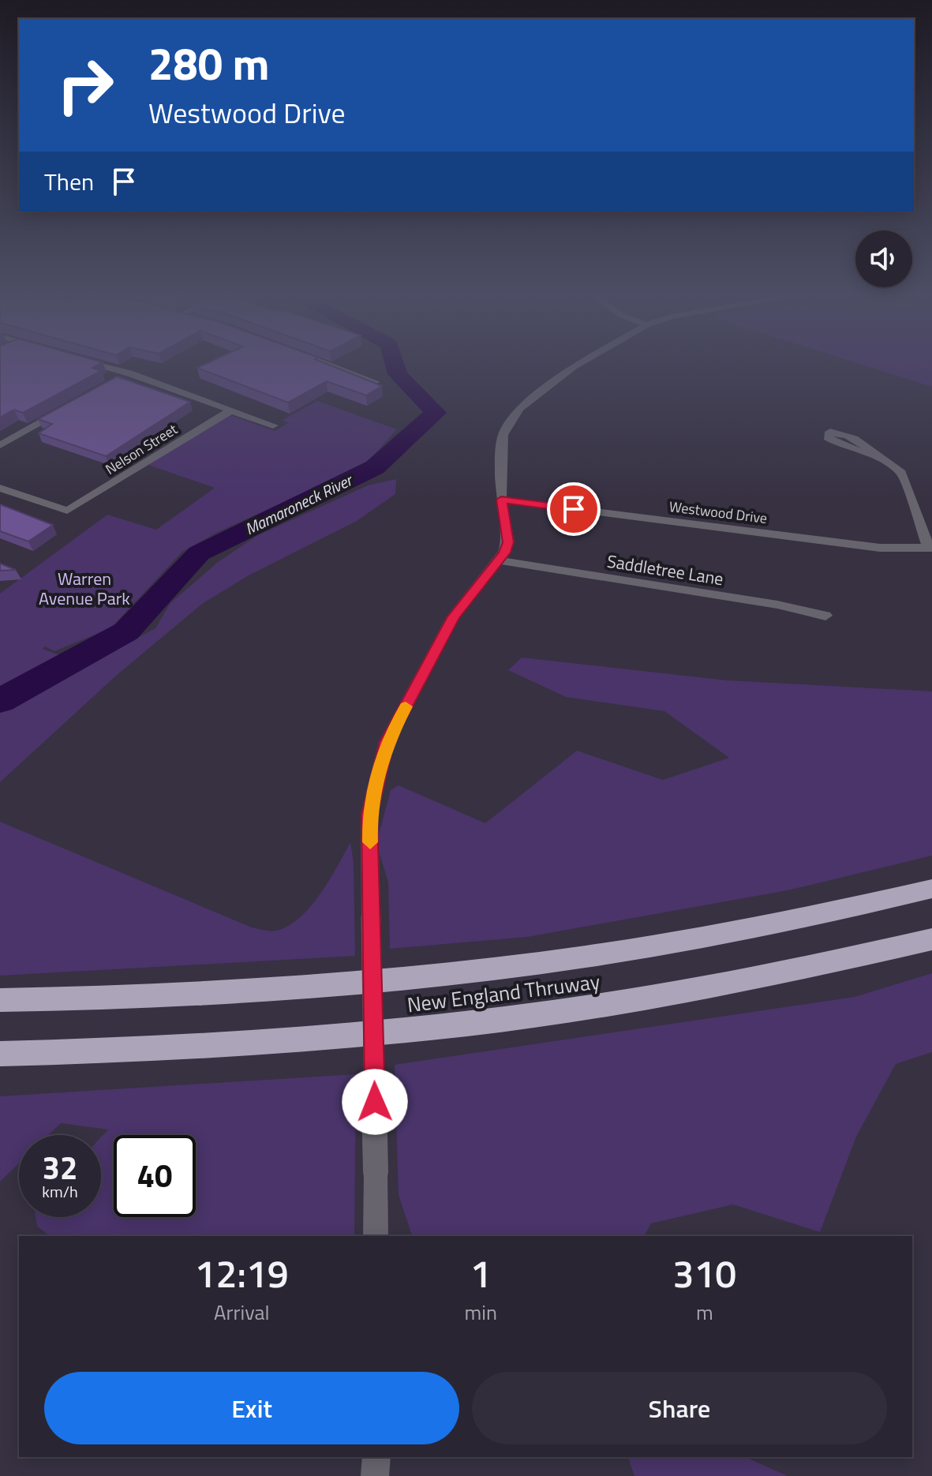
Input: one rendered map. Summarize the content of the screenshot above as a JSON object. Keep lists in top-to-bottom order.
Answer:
{
  "streets": {
    "highway": ["New England Thruway"],
    "street": ["Nelson Street", "Westwood Drive", "Saddletree Lane"]
  },
  "water": ["Mamaroneck River"],
  "parks": ["Warren Avenue Park"],
  "page": {
    "turn": ["280 m", "Westwood Drive"],
    "then": "Then",
    "speed": "32 km/h",
    "limit": "40",
    "eta": [
      "12:19",
      "Arrival",
      "1",
      "min",
      "310",
      "m"
    ],
    "buttons": ["Exit", "Share"]
  }
}
